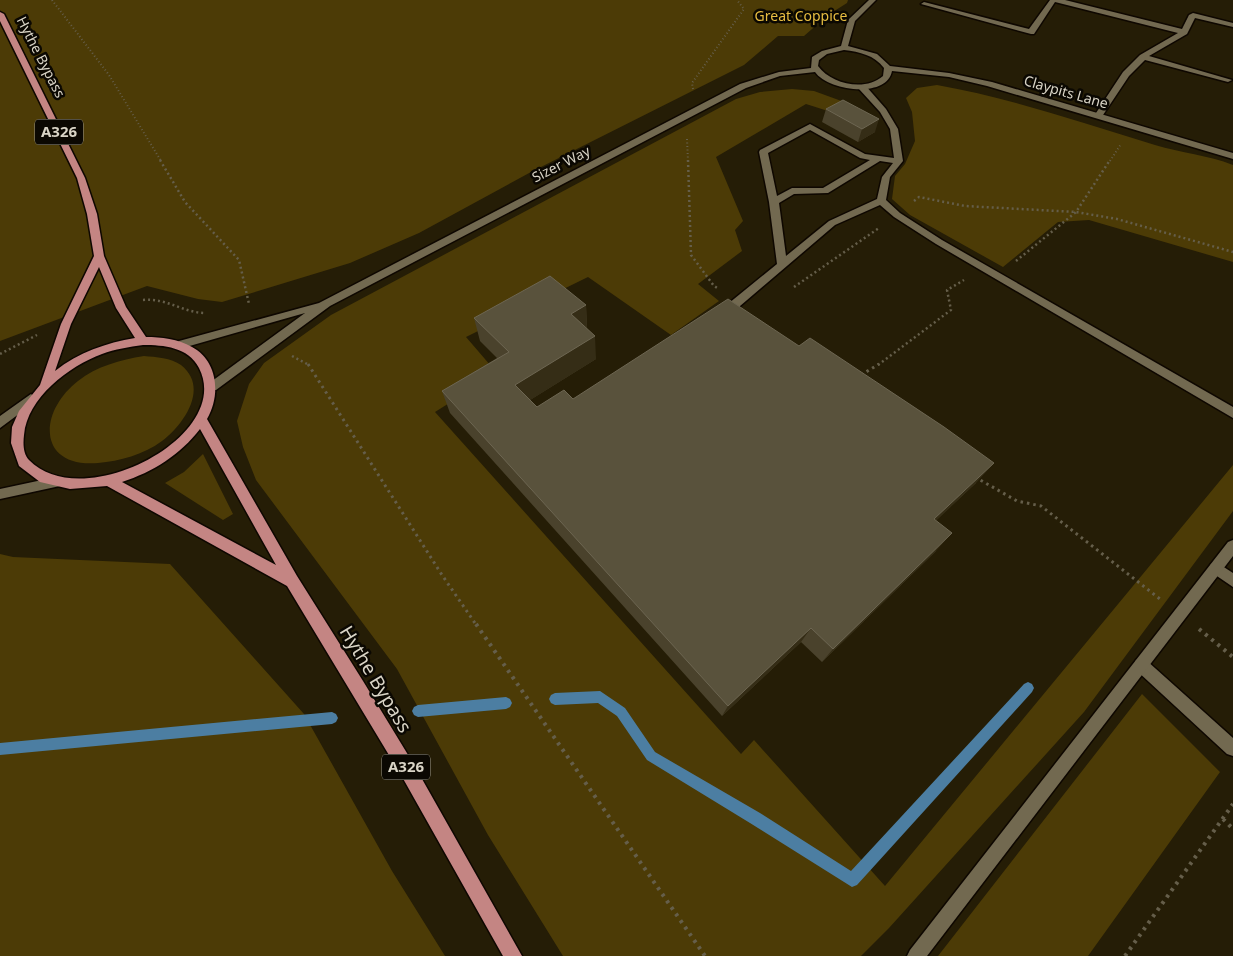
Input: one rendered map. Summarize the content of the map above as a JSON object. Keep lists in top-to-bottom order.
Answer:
{
  "streets": {
    "main road": ["Hythe Bypass", "A326"],
    "street": ["Claypits Lane", "Sizer Way"]
  },
  "crossings": [
    ["Hythe Bypass", "Sizer Way"]
  ],
  "parks": ["Great Coppice"]
}
